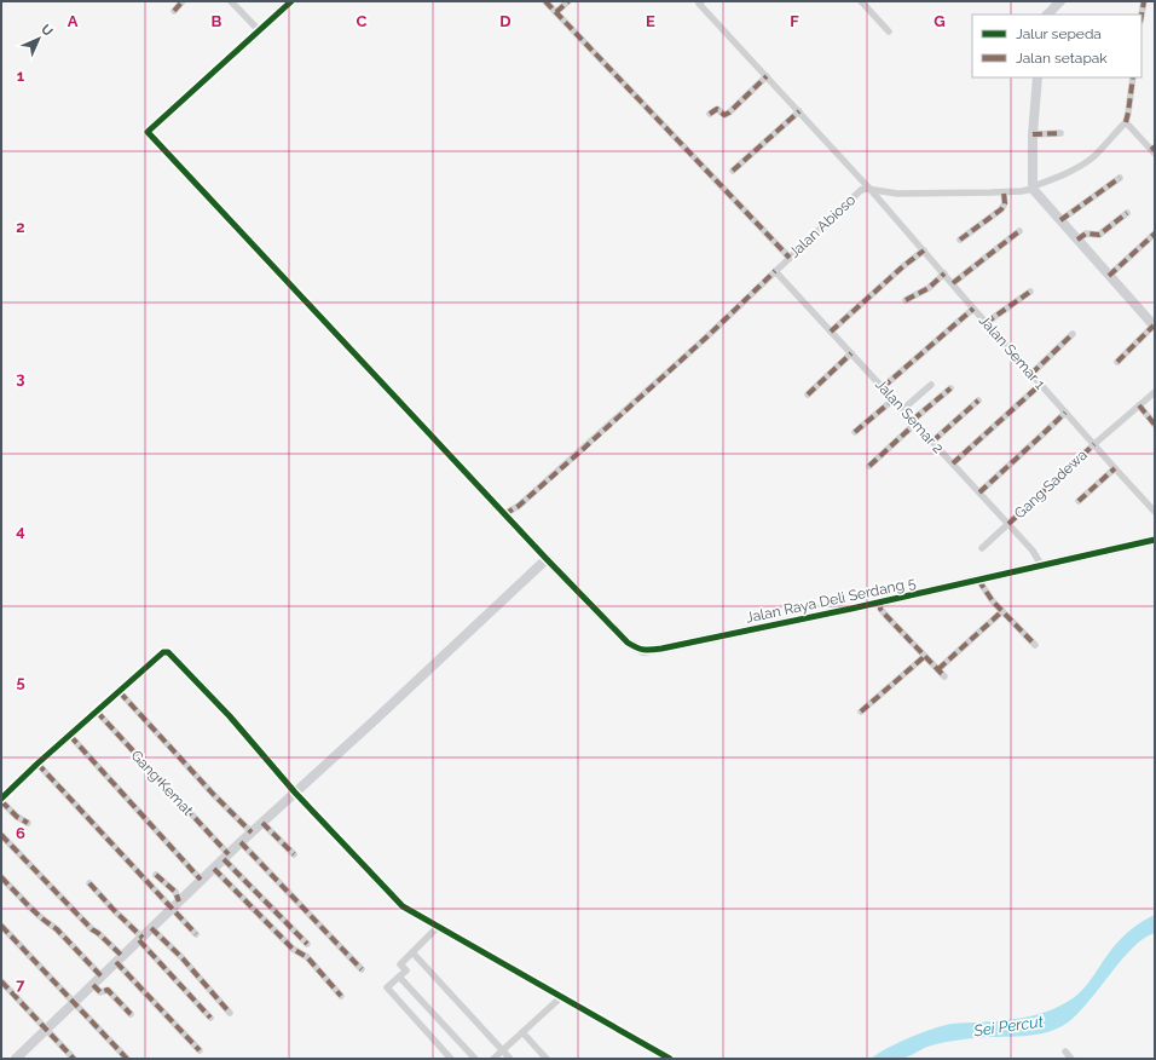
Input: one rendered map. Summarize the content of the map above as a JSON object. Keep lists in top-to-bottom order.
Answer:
{
  "streets": {
    "street": [
      "Jalan Abioso",
      "Jalan Semar 1",
      "Jalan Semar 2",
      "Gang Sadewa",
      "Jalan Raya Deli Serdang 5",
      "Gang Kemat"
    ]
  },
  "crossings": [
    ["Jalan Abioso", "Jalan Semar 1"],
    ["Jalan Abioso", "Jalan Semar 2"],
    ["Jalan Semar 1", "Gang Sadewa"],
    ["Jalan Semar 2", "Gang Sadewa"],
    ["Jalan Semar 2", "Jalan Raya Deli Serdang 5"]
  ],
  "water": ["Sei Percut"],
  "legend": ["Jalur sepeda", "Jalan setapak"],
  "north": "top right",
  "grid": {
    "columns": [
      "A",
      "B",
      "C",
      "D",
      "E",
      "F",
      "G"
    ],
    "rows": [
      "1",
      "2",
      "3",
      "4",
      "5",
      "6",
      "7"
    ]
  }
}
